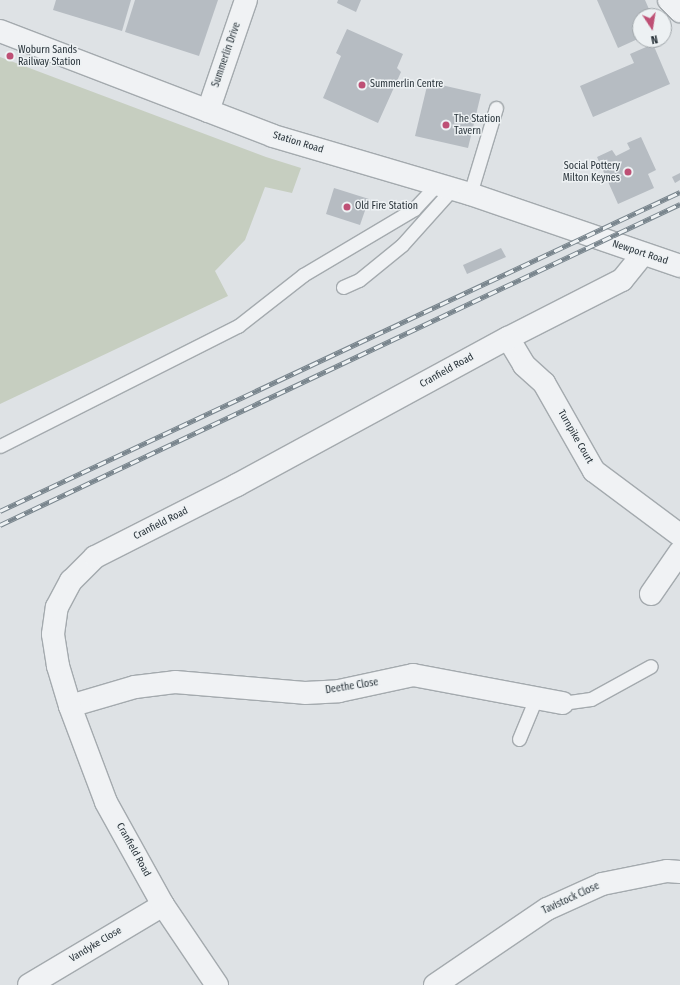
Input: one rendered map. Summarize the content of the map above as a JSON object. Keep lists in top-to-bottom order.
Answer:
{
  "streets": {
    "street": [
      "Summerlin Drive",
      "Station Road",
      "Newport Road",
      "Cranfield Road",
      "Turnpike Court",
      "Deethe Close",
      "Tavistock Close",
      "Vandyke Close"
    ]
  },
  "crossings": [
    ["Summerlin Drive", "Station Road"],
    ["Station Road", "Newport Road"],
    ["Newport Road", "Cranfield Road"],
    ["Cranfield Road", "Turnpike Court"],
    ["Cranfield Road", "Deethe Close"],
    ["Cranfield Road", "Vandyke Close"]
  ],
  "places": [
    "Woburn Sands Railway Station",
    "Summerlin Centre",
    "The Station Tavern",
    "Social Pottery Milton Keynes",
    "Old Fire Station"
  ],
  "north": "bottom"
}
